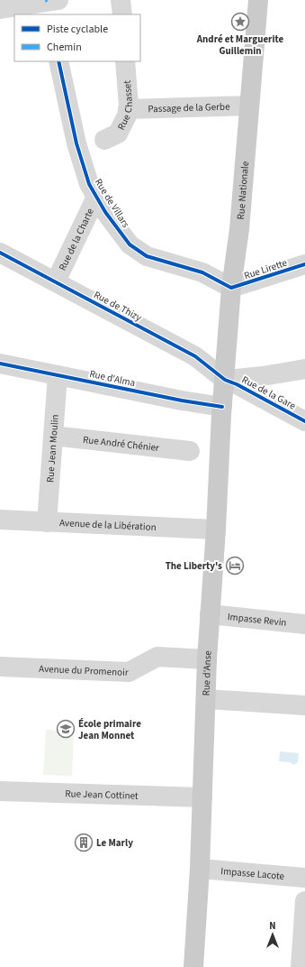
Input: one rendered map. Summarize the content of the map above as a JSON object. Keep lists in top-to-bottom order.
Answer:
{
  "streets": {
    "main road": ["Rue Nationale", "Rue d'Anse"],
    "street": [
      "Rue Chasset",
      "Passage de la Gerbe",
      "Rue de Villars",
      "Rue de la Charte",
      "Rue Lirette",
      "Rue de Thizy",
      "Rue d'Alma",
      "Rue de la Gare",
      "Rue André Chénier",
      "Rue Jean Moulin",
      "Avenue de la Libération",
      "Impasse Revin",
      "Avenue du Promenoir",
      "Rue Jean Cottinet",
      "Impasse Lacote"
    ]
  },
  "crossings": [
    ["Rue Chasset", "Passage de la Gerbe"],
    ["Passage de la Gerbe", "Rue Nationale"],
    ["Rue Nationale", "Rue de Villars"],
    ["Rue Nationale", "Rue Lirette"],
    ["Rue Nationale", "Rue de Thizy"],
    ["Rue Nationale", "Rue de la Gare"],
    ["Rue Nationale", "Rue d'Anse"],
    ["Rue de Villars", "Rue de la Charte"],
    ["Rue de Villars", "Rue Lirette"],
    ["Rue de la Charte", "Rue de Thizy"],
    ["Rue de Thizy", "Rue de la Gare"],
    ["Rue de Thizy", "Rue d'Anse"],
    ["Rue d'Alma", "Rue Jean Moulin"],
    ["Rue d'Alma", "Rue d'Anse"],
    ["Rue de la Gare", "Rue d'Anse"],
    ["Rue André Chénier", "Rue Jean Moulin"],
    ["Rue Jean Moulin", "Avenue de la Libération"],
    ["Avenue de la Libération", "Rue d'Anse"],
    ["Impasse Revin", "Rue d'Anse"],
    ["Avenue du Promenoir", "Rue d'Anse"],
    ["Rue d'Anse", "Rue Jean Cottinet"],
    ["Rue d'Anse", "Impasse Lacote"]
  ],
  "places": {
    "place": ["André et Marguerite Guillemin"],
    "hotel": ["The Liberty's"],
    "school or university": ["École primaire Jean Monnet"],
    "building": ["Le Marly"]
  },
  "legend": ["Piste cyclable", "Chemin"],
  "north": "top"
}
